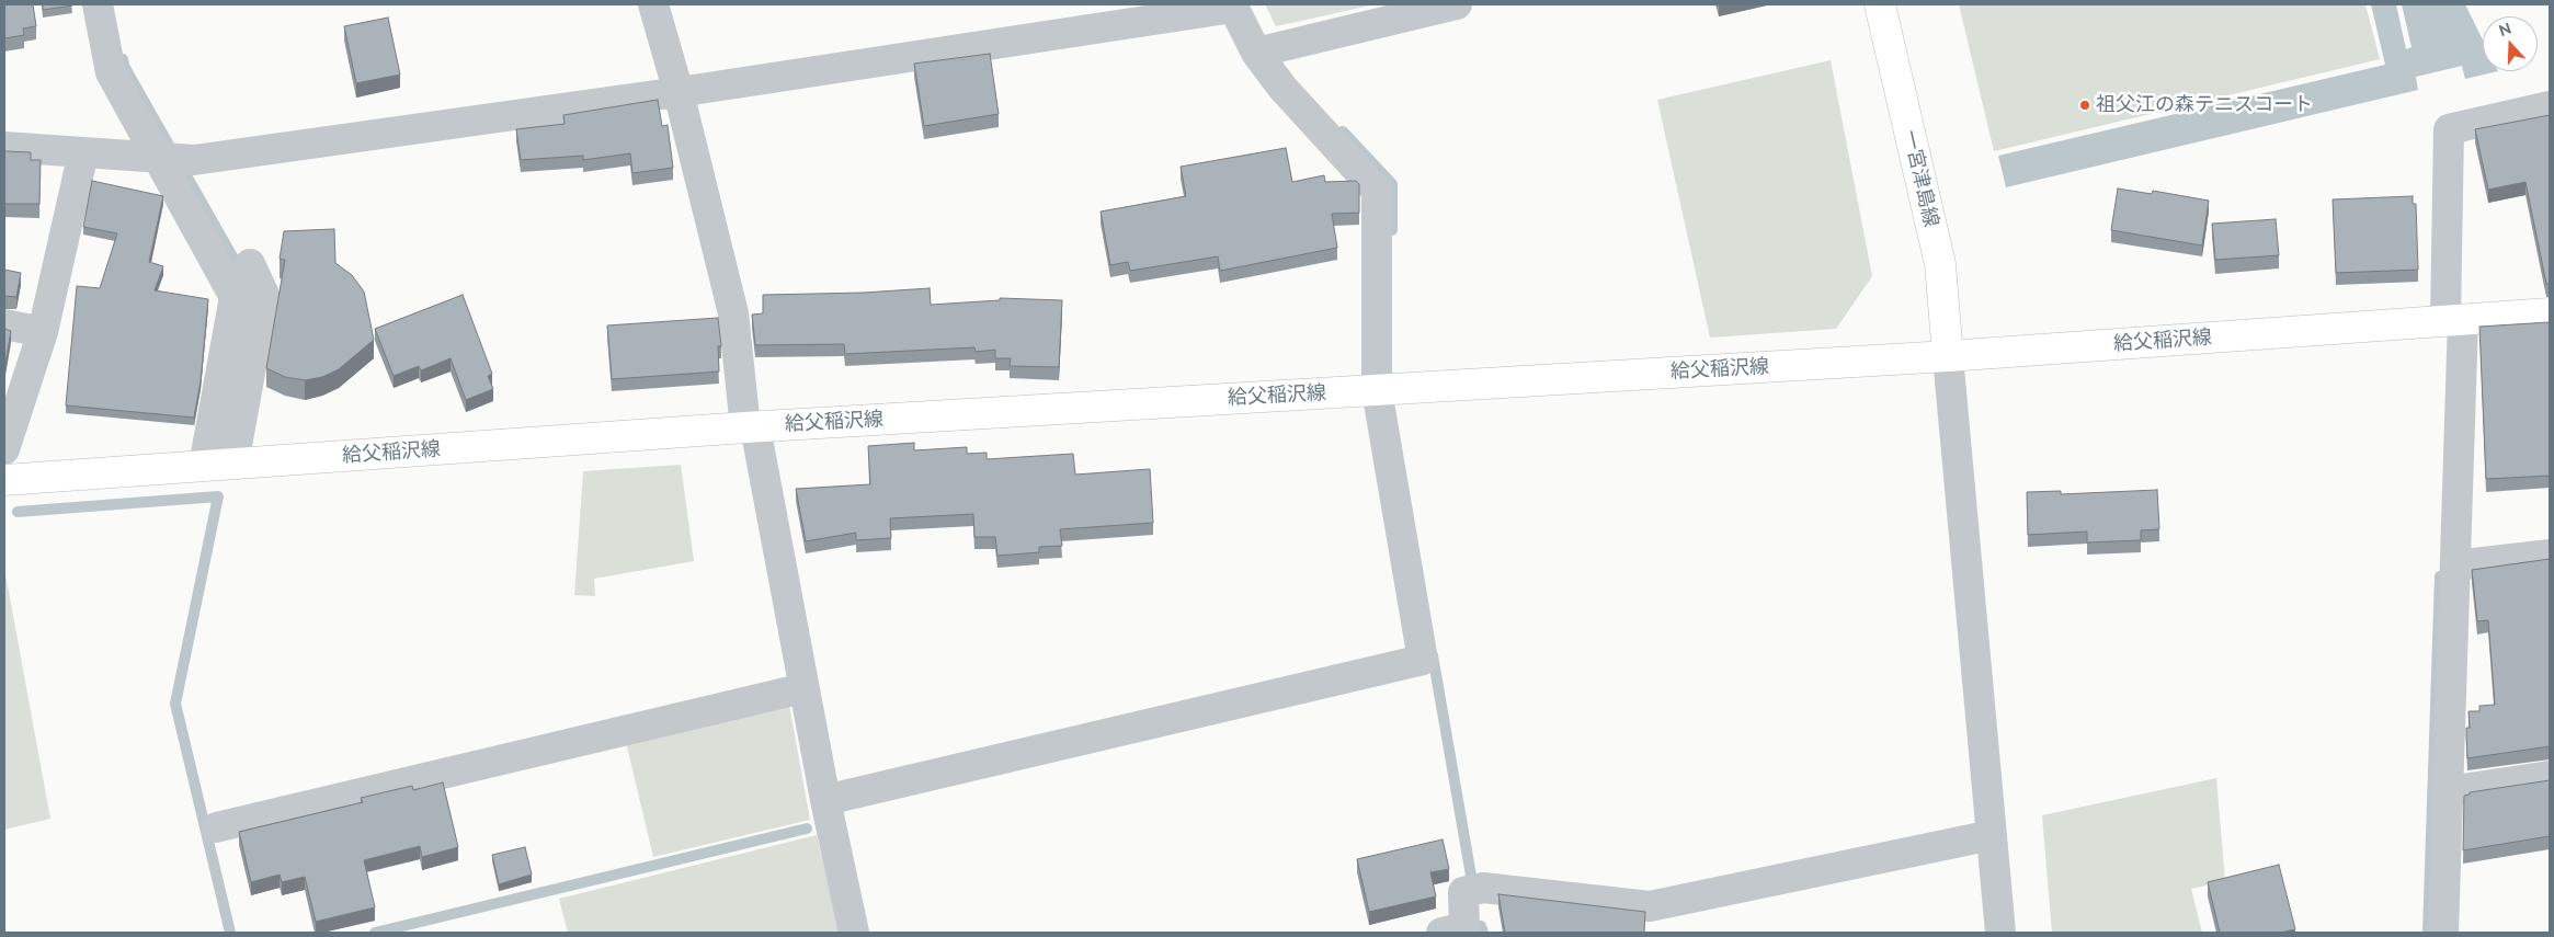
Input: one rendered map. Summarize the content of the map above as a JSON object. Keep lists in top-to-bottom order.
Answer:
{
  "streets": {
    "main road": ["一宮津島線", "給父稲沢線"]
  },
  "crossings": [
    ["一宮津島線", "給父稲沢線"]
  ],
  "places": ["祖父江の森テニスコート"],
  "north": "top"
}
